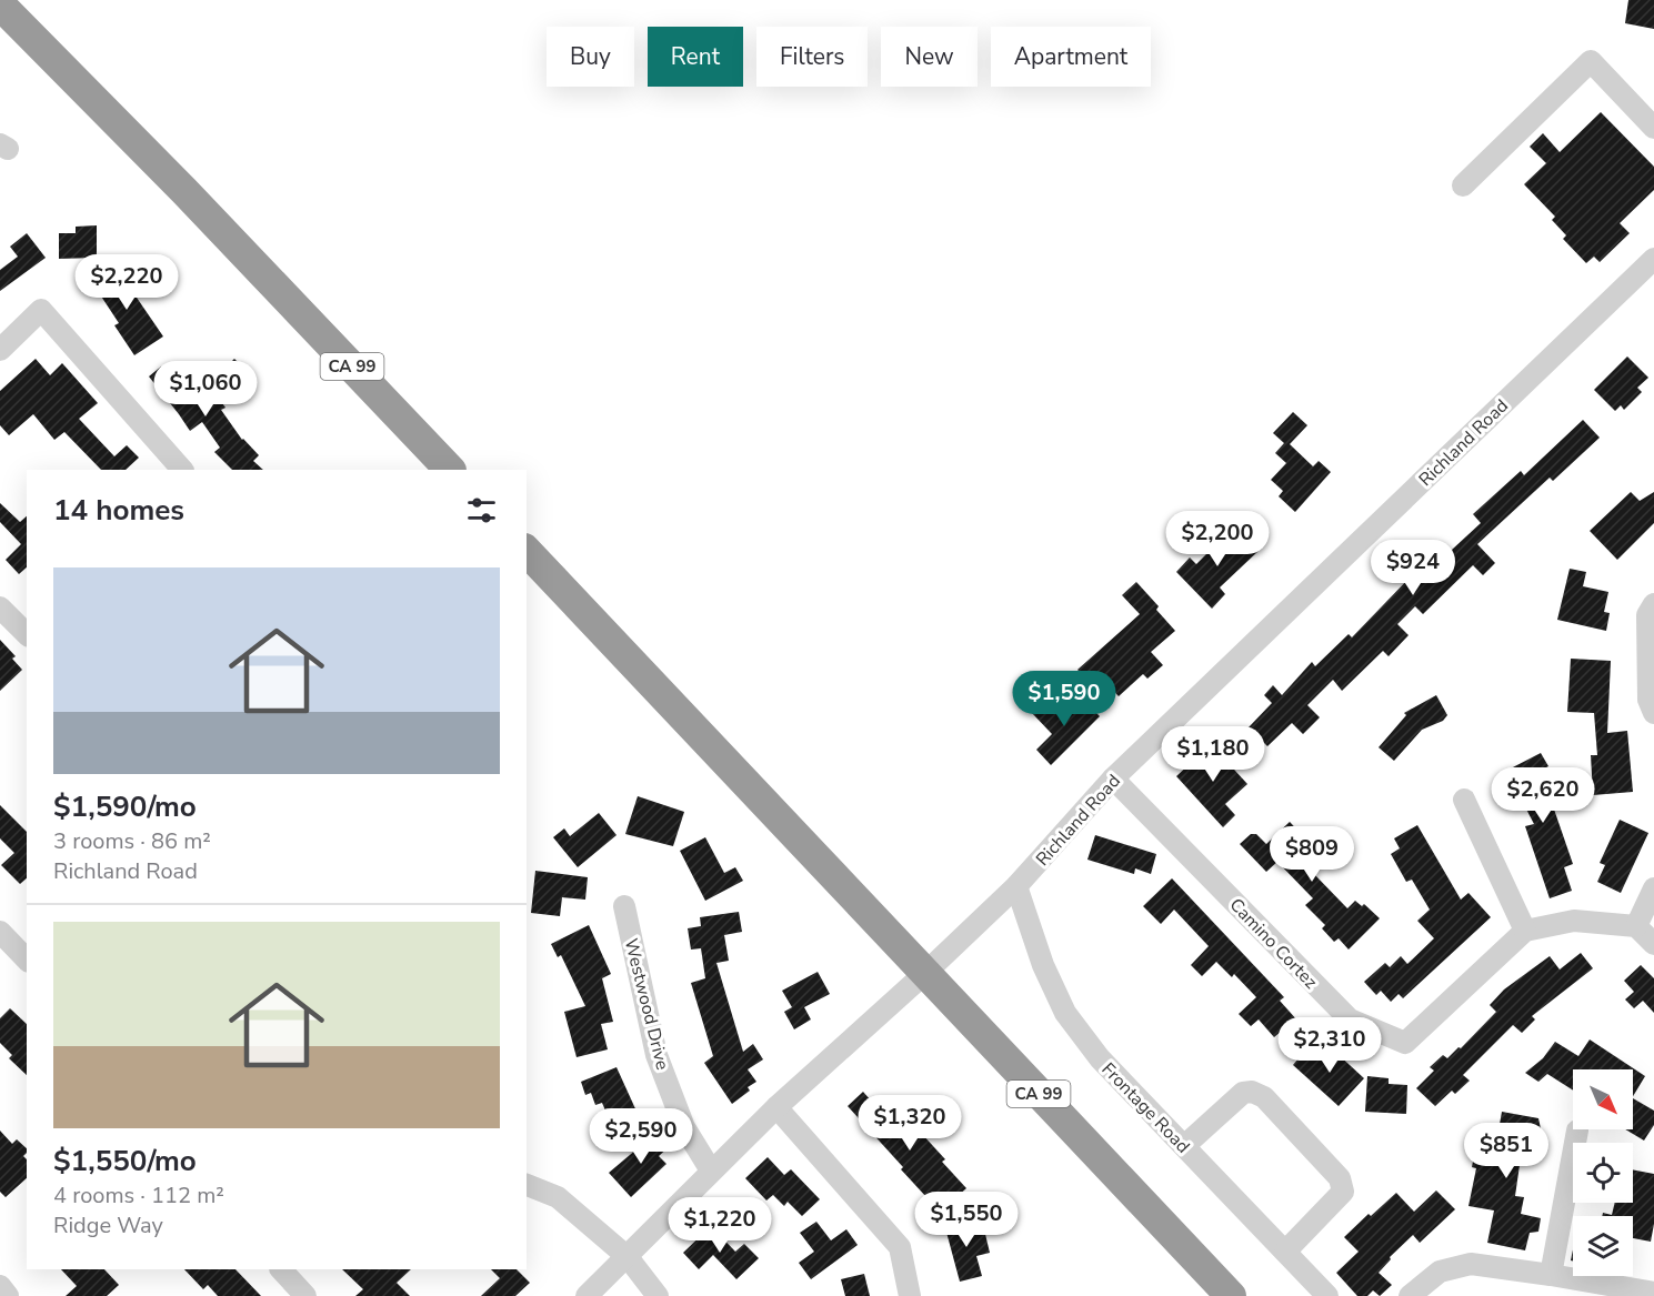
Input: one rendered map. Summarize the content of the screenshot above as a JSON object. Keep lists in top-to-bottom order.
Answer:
{
  "streets": {
    "highway": ["CA 99"],
    "street": [
      "Richland Road",
      "Camino Cortez",
      "Westwood Drive",
      "Frontage Road"
    ]
  },
  "crossings": [
    ["CA 99", "Richland Road"],
    ["Richland Road", "Camino Cortez"],
    ["Richland Road", "Westwood Drive"],
    ["Richland Road", "Frontage Road"]
  ],
  "north": "bottom right",
  "page": {
    "chip": [
      "Buy",
      "Rent",
      "Filters",
      "New",
      "Apartment"
    ],
    "price": [
      "$2,220",
      "$1,060",
      "$2,200",
      "$924",
      "$1,590",
      "$1,180",
      "$2,620",
      "$809",
      "$2,310",
      "$1,320",
      "$2,590",
      "$851",
      "$1,550",
      "$1,220"
    ],
    "heading": "14 homes",
    "list": [
      {
        "name": "$1,590/mo",
        "note": "3 rooms · 86 m² · Richland Road"
      },
      {
        "name": "$1,550/mo",
        "note": "4 rooms · 112 m² · Ridge Way"
      }
    ]
  }
}
